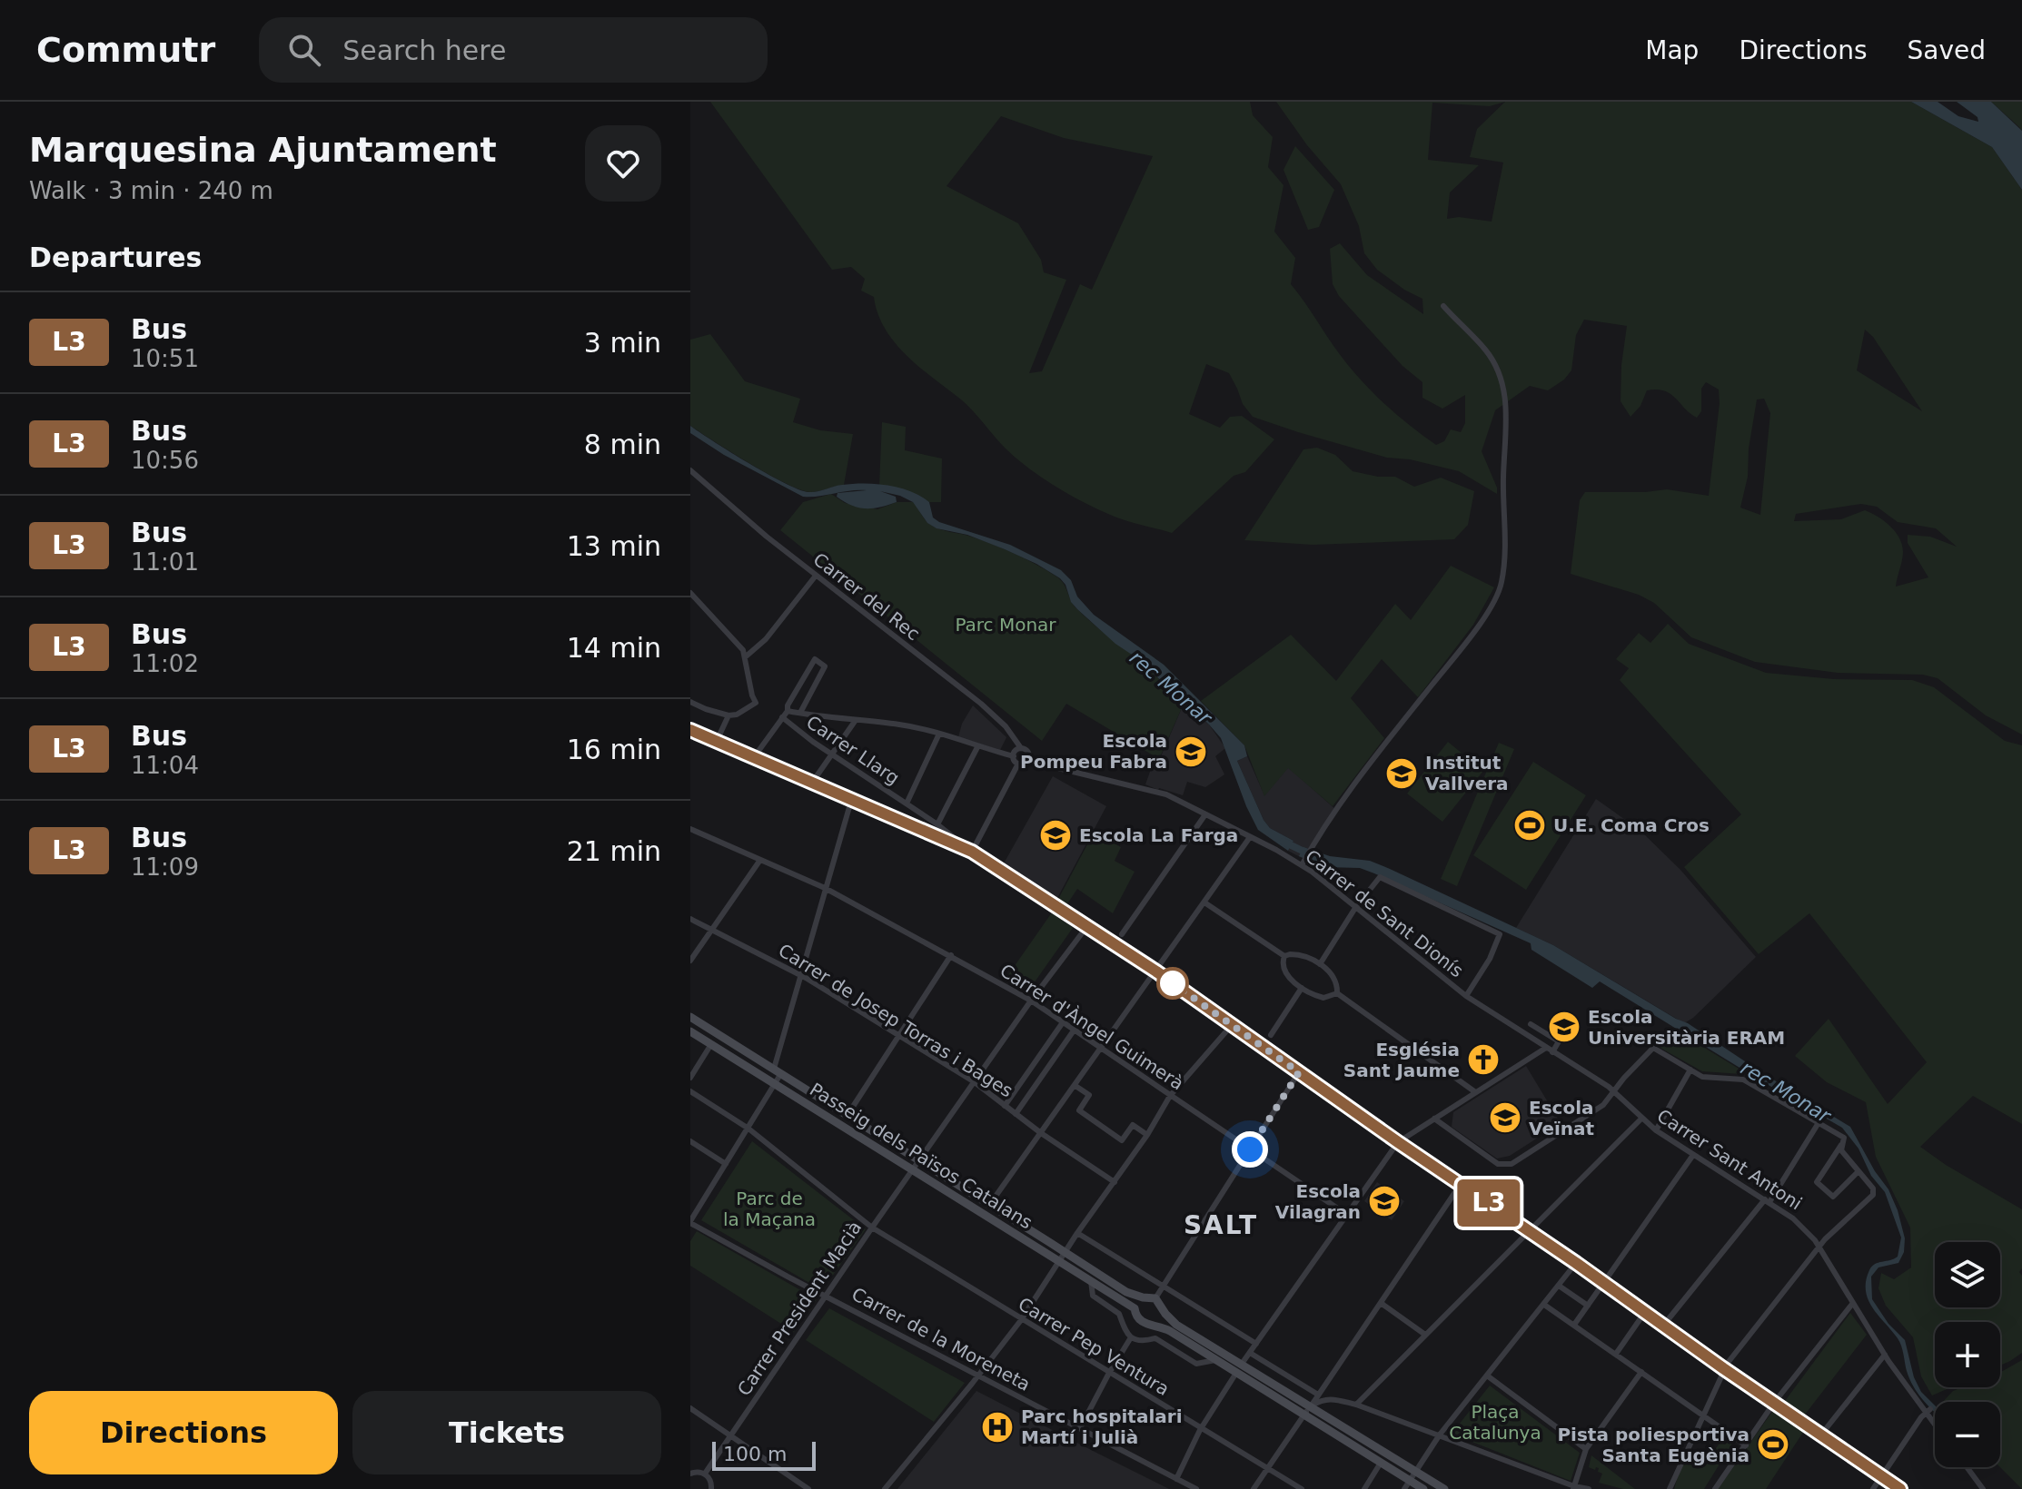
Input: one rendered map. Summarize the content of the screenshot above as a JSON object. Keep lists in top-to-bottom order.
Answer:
{
  "streets": {
    "main road": ["Passeig dels Països Catalans"],
    "street": [
      "Carrer del Rec",
      "Carrer Llarg",
      "Carrer de Sant Dionís",
      "Carrer de Josep Torras i Bages",
      "Carrer d'Àngel Guimerà",
      "Carrer Sant Antoni",
      "Carrer President Macià",
      "Carrer de la Moreneta",
      "Carrer Pep Ventura"
    ]
  },
  "crossings": [
    ["Carrer del Rec", "Carrer de Sant Dionís"],
    ["Carrer de Sant Dionís", "Carrer Sant Antoni"],
    ["Carrer de Josep Torras i Bages", "Carrer President Macià"],
    ["Carrer d'Àngel Guimerà", "Carrer President Macià"],
    ["Passeig dels Països Catalans", "Carrer President Macià"],
    ["Carrer President Macià", "Carrer de la Moreneta"],
    ["Carrer President Macià", "Carrer Pep Ventura"]
  ],
  "districts": ["SALT"],
  "water": ["rec Monar"],
  "parks": ["Parc Monar", "Parc de la Maçana", "Plaça Catalunya"],
  "places": {
    "school or university": [
      "Escola Pompeu Fabra",
      "Institut Vallvera",
      "Escola La Farga",
      "Escola Universitària ERAM",
      "Escola Veïnat",
      "Escola Vilagran"
    ],
    "sports": ["U.E. Coma Cros", "Pista poliesportiva Santa Eugènia"],
    "church": ["Església Sant Jaume"],
    "hospital": ["Parc hospitalari Martí i Julià"]
  },
  "lines": ["bus line L3"],
  "scale_bar": "100 m",
  "page": {
    "header": "Commutr",
    "search": "Search here",
    "nav": ["Map", "Directions", "Saved"],
    "heading": [
      ["Marquesina Ajuntament", "Walk · 3 min · 240 m"],
      "Departures"
    ],
    "on_map": "L3",
    "list": [
      {
        "mark": "L3",
        "name": "Bus",
        "note": "10:51",
        "value": "3 min"
      },
      {
        "mark": "L3",
        "name": "Bus",
        "note": "10:56",
        "value": "8 min"
      },
      {
        "mark": "L3",
        "name": "Bus",
        "note": "11:01",
        "value": "13 min"
      },
      {
        "mark": "L3",
        "name": "Bus",
        "note": "11:02",
        "value": "14 min"
      },
      {
        "mark": "L3",
        "name": "Bus",
        "note": "11:04",
        "value": "16 min"
      },
      {
        "mark": "L3",
        "name": "Bus",
        "note": "11:09",
        "value": "21 min"
      }
    ],
    "map_buttons": ["+", "−"],
    "buttons": ["Directions", "Tickets"],
    "scale": "100 m"
  }
}
